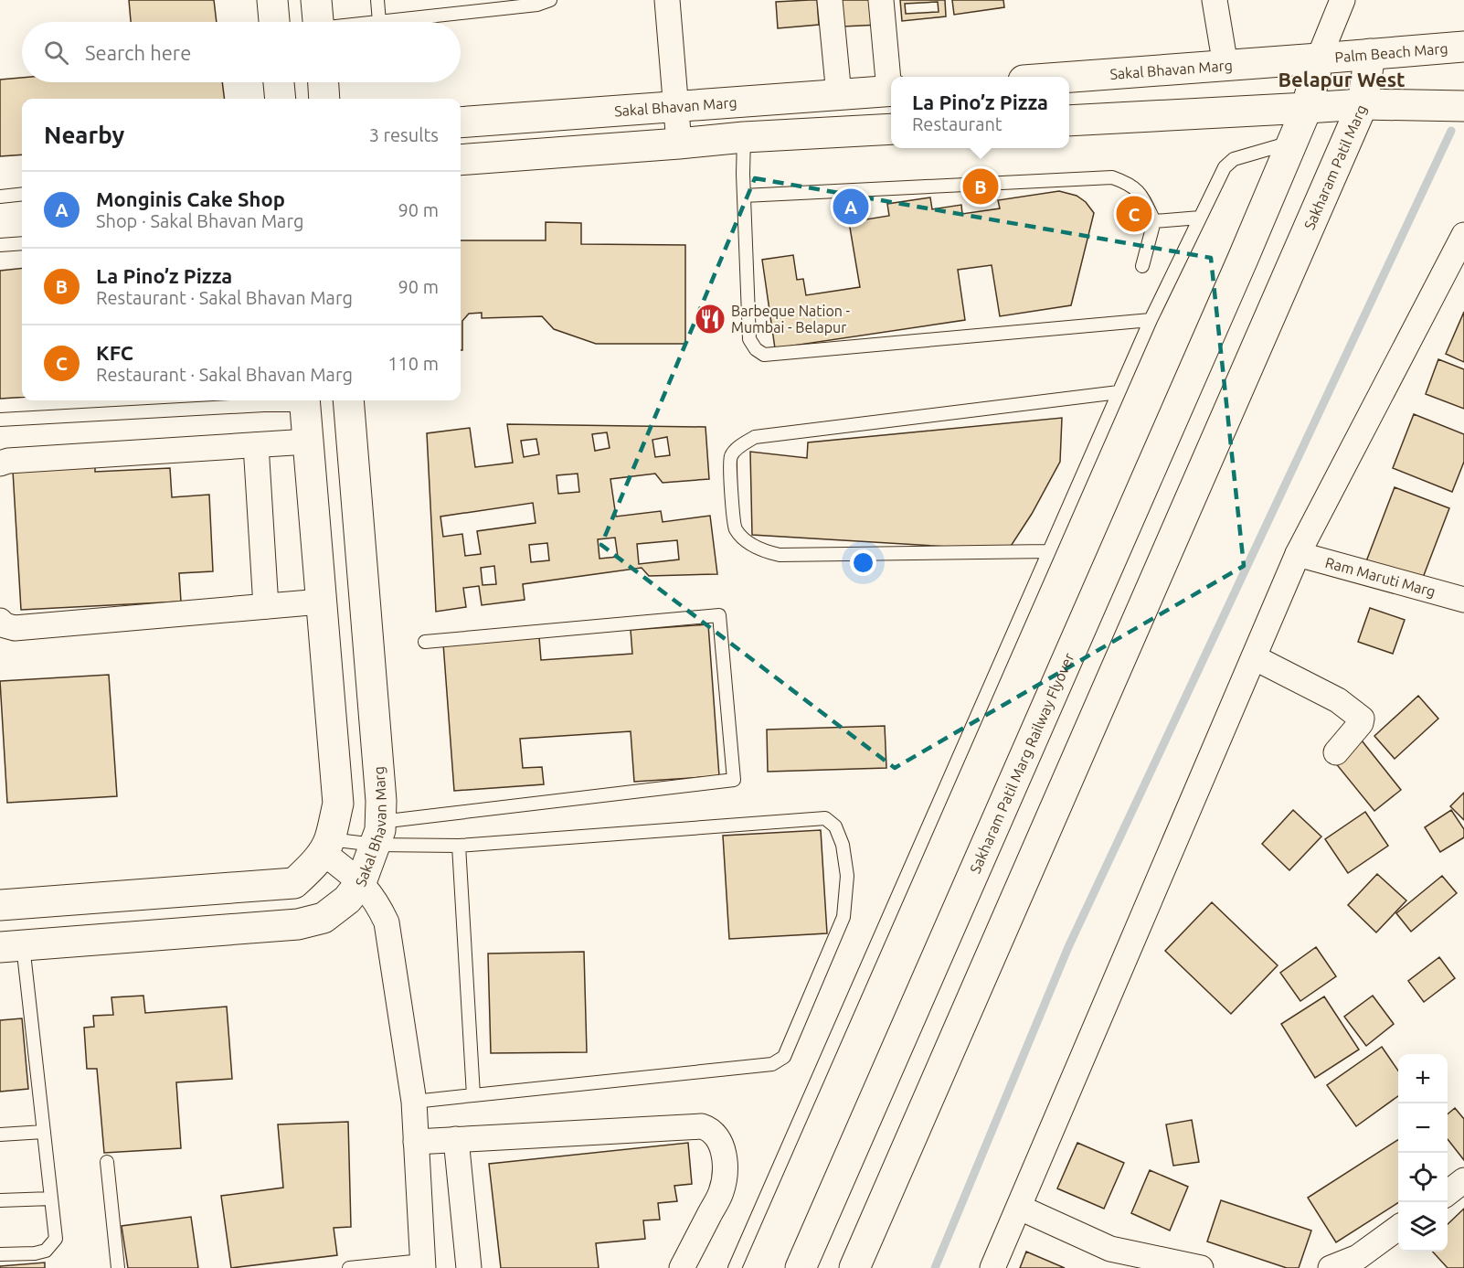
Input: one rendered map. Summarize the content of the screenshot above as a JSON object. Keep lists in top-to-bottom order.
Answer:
{
  "streets": {
    "main road": [
      "Palm Beach Marg",
      "Sakal Bhavan Marg",
      "Sakharam Patil Marg",
      "Sakharam Patil Marg Railway Flyover"
    ],
    "street": ["Ram Maruti Marg"]
  },
  "crossings": [
    ["Palm Beach Marg", "Sakal Bhavan Marg"],
    ["Palm Beach Marg", "Sakharam Patil Marg"]
  ],
  "districts": ["Belapur West"],
  "places": {
    "restaurant": ["Barbeque Nation - Mumbai - Belapur"]
  },
  "page": {
    "search": "Search here",
    "popup": ["La Pino’z Pizza", "Restaurant"],
    "heading": ["Nearby", "3 results"],
    "pins": ["B", "A", "C"],
    "list": [
      {
        "mark": "A",
        "name": "Monginis Cake Shop",
        "note": "Shop · Sakal Bhavan Marg",
        "value": "90 m"
      },
      {
        "mark": "B",
        "name": "La Pino’z Pizza",
        "note": "Restaurant · Sakal Bhavan Marg",
        "value": "90 m"
      },
      {
        "mark": "C",
        "name": "KFC",
        "note": "Restaurant · Sakal Bhavan Marg",
        "value": "110 m"
      }
    ],
    "map_buttons": ["+", "−"]
  }
}
